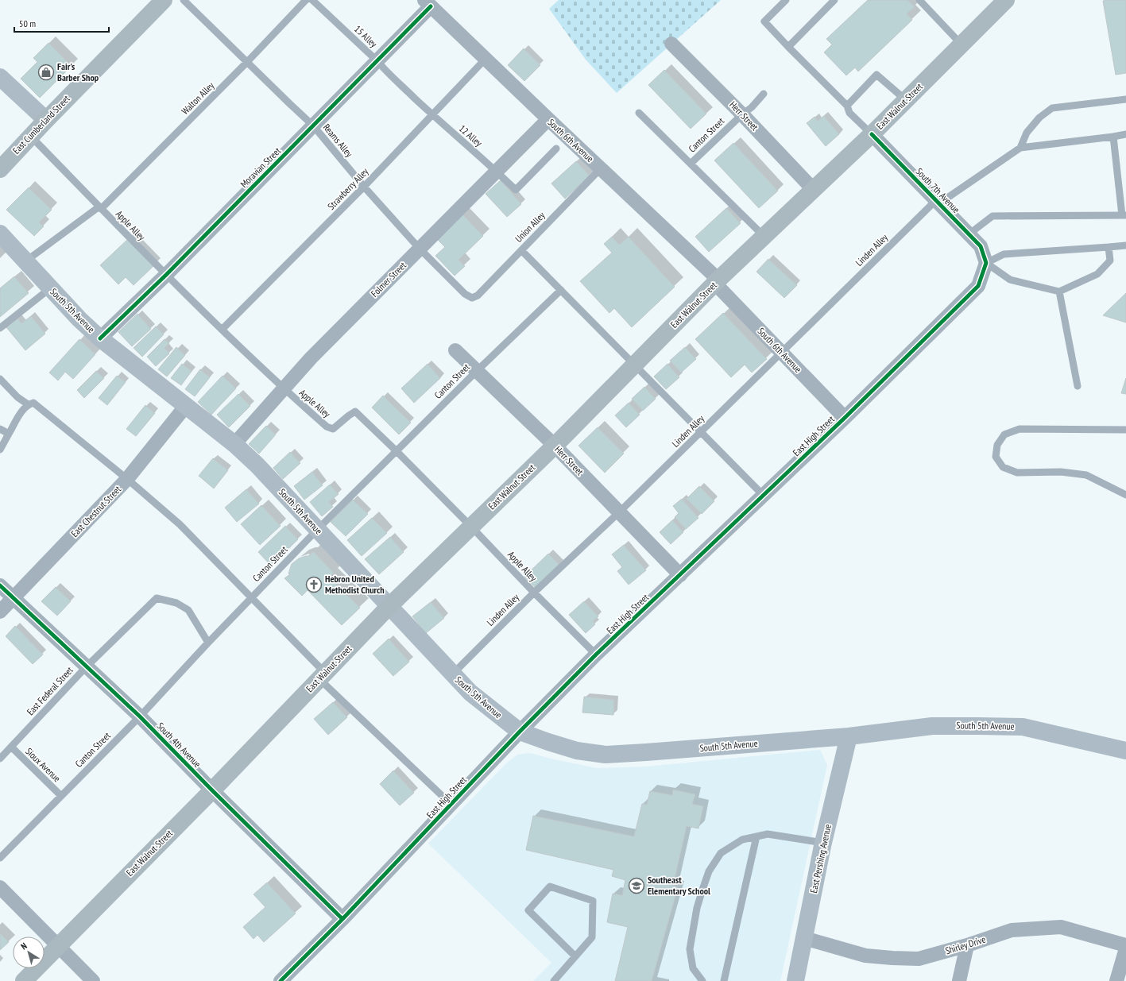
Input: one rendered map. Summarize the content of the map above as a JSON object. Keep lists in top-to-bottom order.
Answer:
{
  "streets": {
    "highway": ["East Walnut Street", "East Cumberland Street"],
    "main road": ["South 5th Avenue", "East Pershing Avenue"],
    "street": [
      "Herr Street",
      "South 6th Avenue",
      "Moravian Street",
      "South 7th Avenue",
      "Folmer Street",
      "East High Street",
      "East Chestnut Street",
      "South 4th Avenue",
      "Shirley Drive"
    ],
    "lane": [
      "15 Alley",
      "Walton Alley",
      "Canton Street",
      "12 Alley",
      "Reams Alley",
      "Strawberry Alley",
      "Apple Alley",
      "Union Alley",
      "Linden Alley",
      "East Federal Street",
      "Sioux Avenue"
    ]
  },
  "crossings": [
    ["15 Alley", "12 Alley"],
    ["15 Alley", "Moravian Street"],
    ["15 Alley", "Strawberry Alley"],
    ["Walton Alley", "Reams Alley"],
    ["Walton Alley", "Apple Alley"],
    ["Walton Alley", "South 5th Avenue"],
    ["East Walnut Street", "Herr Street"],
    ["East Walnut Street", "South 6th Avenue"],
    ["East Walnut Street", "South 7th Avenue"],
    ["East Walnut Street", "Apple Alley"],
    ["East Walnut Street", "South 5th Avenue"],
    ["East Walnut Street", "South 4th Avenue"],
    ["Herr Street", "Canton Street"],
    ["Herr Street", "Linden Alley"],
    ["Herr Street", "East High Street"],
    ["Canton Street", "Apple Alley"],
    ["Canton Street", "South 5th Avenue"],
    ["Canton Street", "East Federal Street"],
    ["Canton Street", "South 4th Avenue"],
    ["Canton Street", "Sioux Avenue"],
    ["12 Alley", "Strawberry Alley"],
    ["12 Alley", "Folmer Street"],
    ["Reams Alley", "Moravian Street"],
    ["Reams Alley", "Strawberry Alley"],
    ["Reams Alley", "Union Alley"],
    ["Reams Alley", "Folmer Street"],
    ["South 6th Avenue", "Moravian Street"],
    ["South 6th Avenue", "Strawberry Alley"],
    ["South 6th Avenue", "Union Alley"],
    ["South 6th Avenue", "Linden Alley"],
    ["South 6th Avenue", "Folmer Street"],
    ["South 6th Avenue", "East High Street"],
    ["Moravian Street", "Apple Alley"],
    ["Moravian Street", "South 5th Avenue"],
    ["Strawberry Alley", "Apple Alley"],
    ["South 7th Avenue", "Linden Alley"],
    ["South 7th Avenue", "East High Street"],
    ["Apple Alley", "Linden Alley"],
    ["Apple Alley", "Folmer Street"],
    ["Apple Alley", "East High Street"],
    ["Linden Alley", "South 5th Avenue"],
    ["Folmer Street", "South 5th Avenue"],
    ["South 5th Avenue", "East High Street"],
    ["South 5th Avenue", "East Chestnut Street"],
    ["South 5th Avenue", "East Pershing Avenue"],
    ["East High Street", "South 4th Avenue"],
    ["East Chestnut Street", "South 4th Avenue"],
    ["East Federal Street", "South 4th Avenue"],
    ["East Federal Street", "Sioux Avenue"],
    ["East Pershing Avenue", "Shirley Drive"]
  ],
  "places": {
    "shop": ["Fair's Barber Shop"],
    "church": ["Hebron United Methodist Church"],
    "school or university": ["Southeast Elementary School"]
  },
  "scale_bar": "50 m",
  "north": "top left"
}
